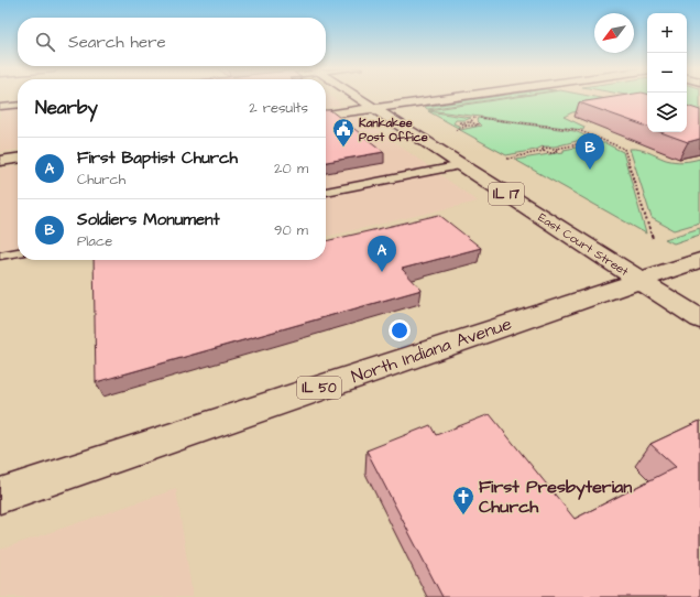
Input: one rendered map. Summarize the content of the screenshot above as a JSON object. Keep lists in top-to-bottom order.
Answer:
{
  "streets": {
    "main road": [
      "IL 17",
      "East Court Street",
      "North Indiana Avenue",
      "IL 50"
    ]
  },
  "crossings": [
    ["East Court Street", "North Indiana Avenue"],
    ["East Court Street", "IL 50"],
    ["North Indiana Avenue", "IL 50"]
  ],
  "places": {
    "public building": ["Kankakee Post Office"],
    "church": ["First Presbyterian Church"]
  },
  "north": "bottom left",
  "page": {
    "map_buttons": ["+", "−"],
    "search": "Search here",
    "heading": ["Nearby", "2 results"],
    "pins": ["B", "A"],
    "list": [
      {
        "mark": "A",
        "name": "First Baptist Church",
        "note": "Church",
        "value": "20 m"
      },
      {
        "mark": "B",
        "name": "Soldiers Monument",
        "note": "Place",
        "value": "90 m"
      }
    ]
  }
}
